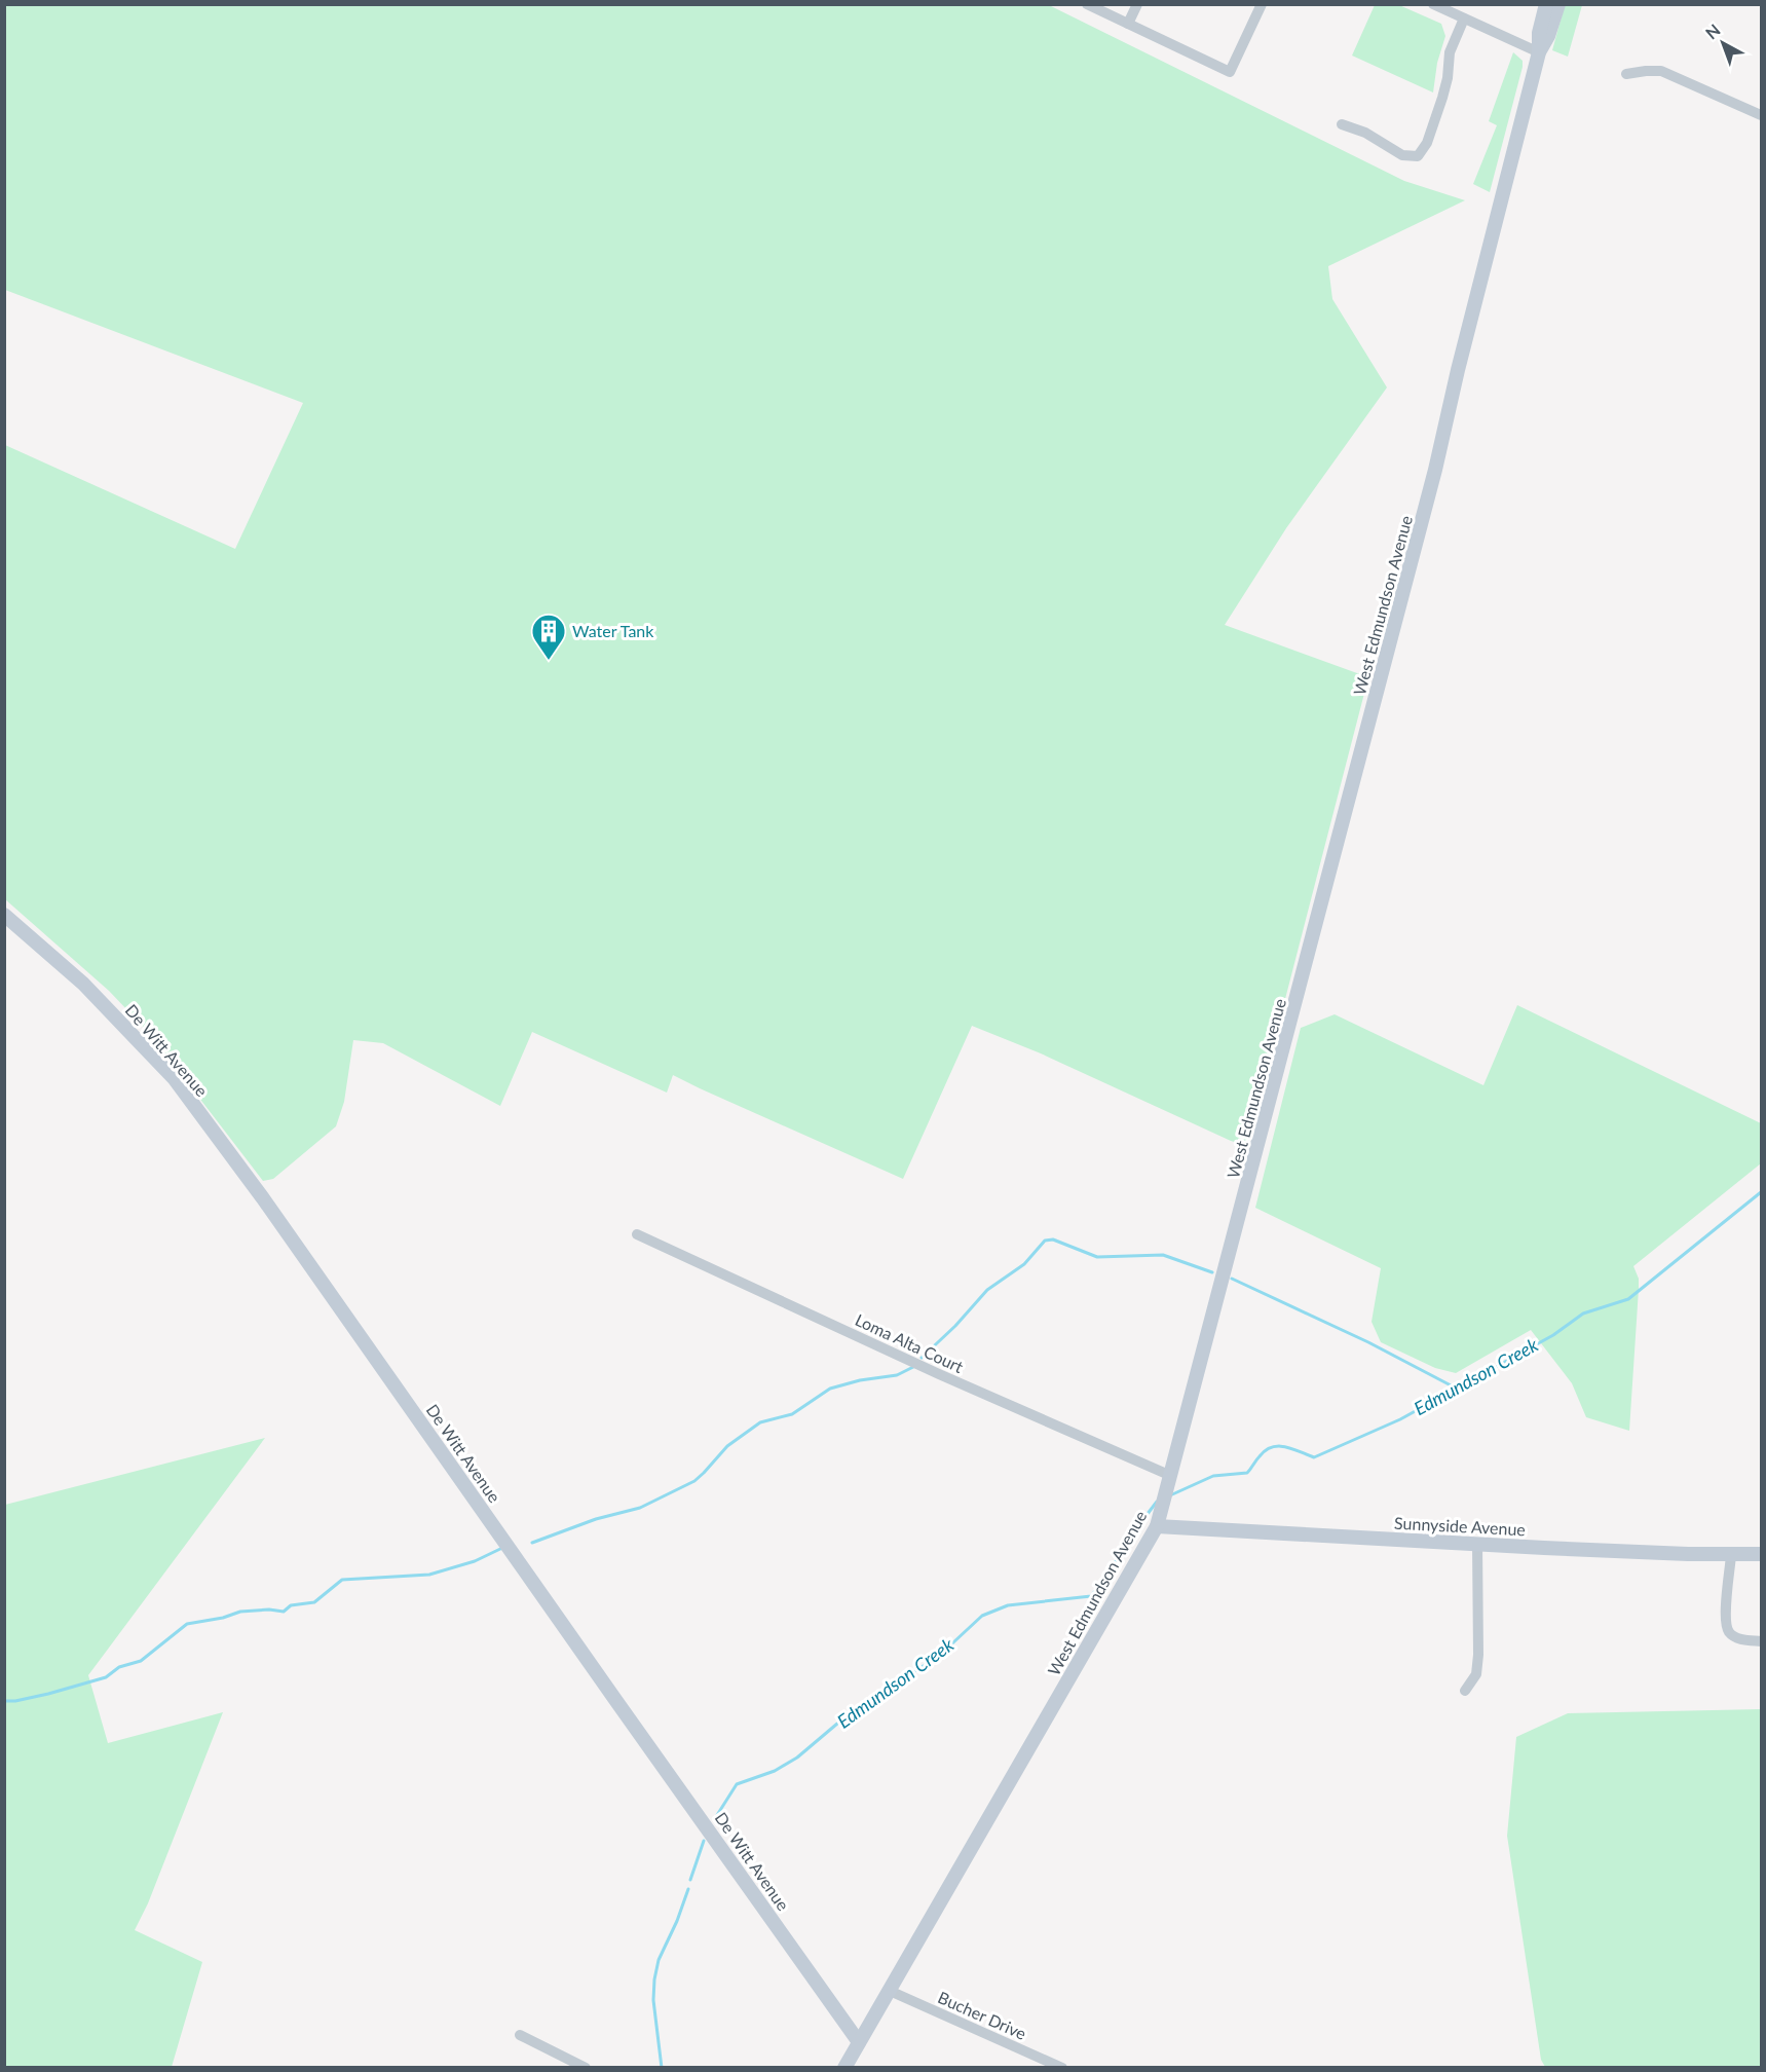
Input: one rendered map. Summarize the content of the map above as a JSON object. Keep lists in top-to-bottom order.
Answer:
{
  "streets": {
    "street": [
      "West Edmundson Avenue",
      "De Witt Avenue",
      "Loma Alta Court",
      "Sunnyside Avenue",
      "Bucher Drive"
    ]
  },
  "crossings": [
    ["West Edmundson Avenue", "De Witt Avenue"],
    ["West Edmundson Avenue", "Loma Alta Court"],
    ["West Edmundson Avenue", "Sunnyside Avenue"],
    ["West Edmundson Avenue", "Bucher Drive"]
  ],
  "water": ["Edmundson Creek"],
  "places": {
    "building": ["Water Tank"]
  },
  "north": "top left"
}
